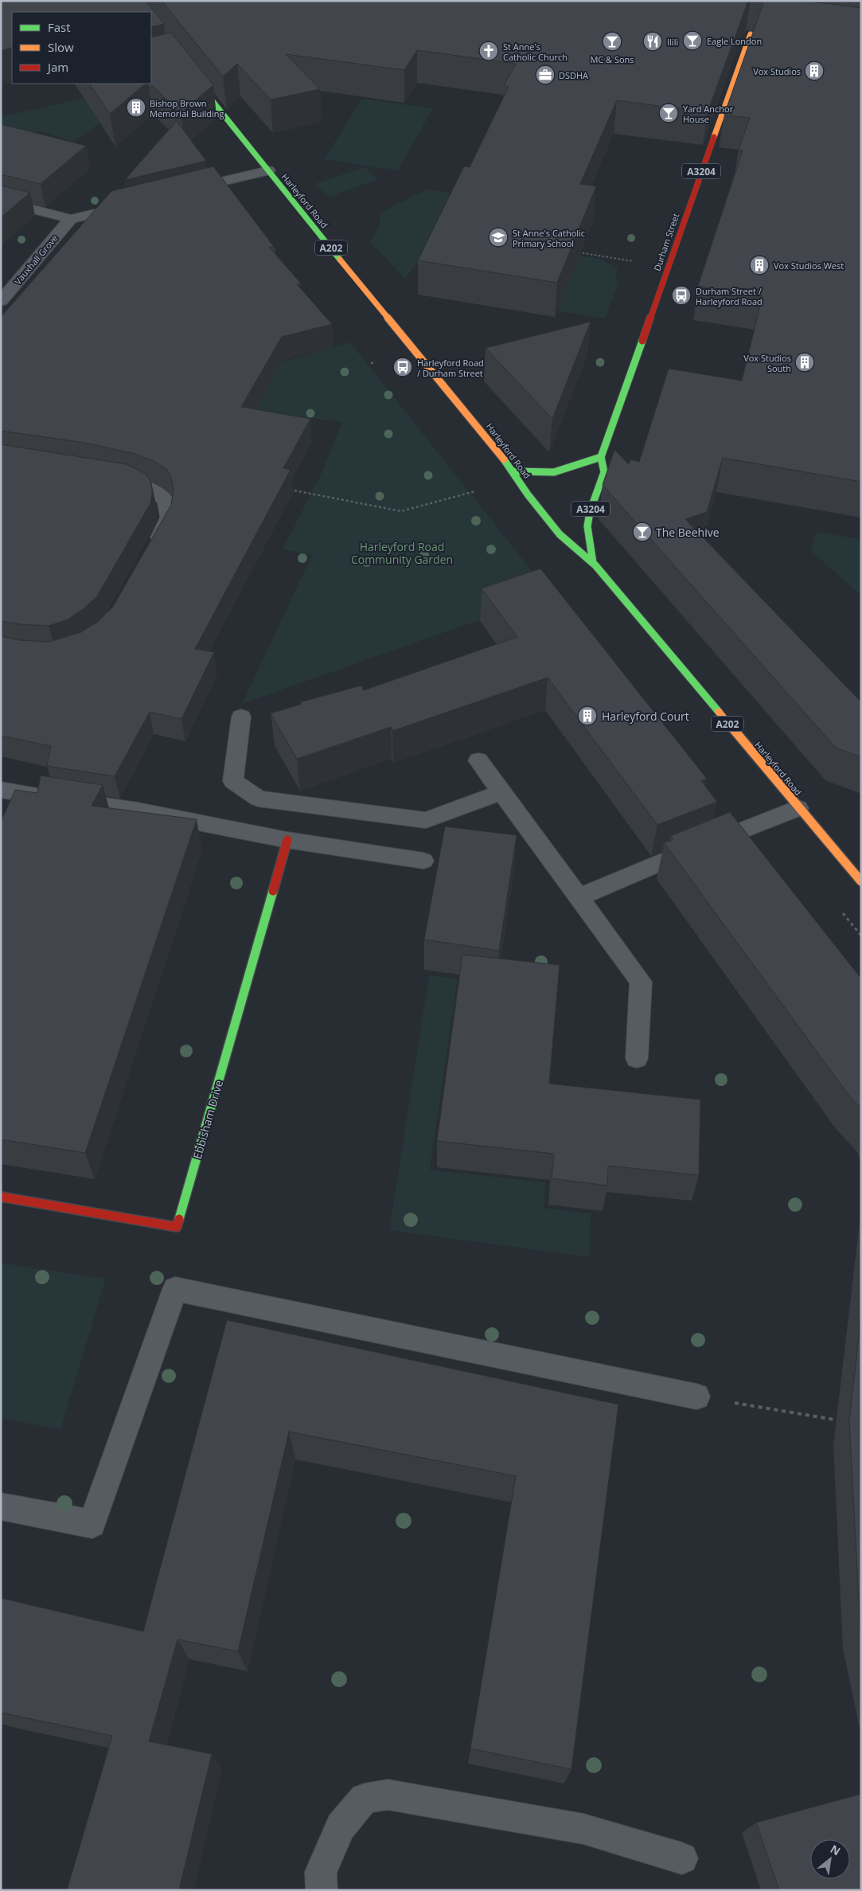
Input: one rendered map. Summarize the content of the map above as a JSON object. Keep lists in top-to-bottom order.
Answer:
{
  "streets": {
    "main road": [
      "A3204",
      "Harleyford Road",
      "Durham Street",
      "A202",
      "Ebbisham Drive"
    ],
    "street": ["Vauxhall Grove"]
  },
  "crossings": [
    ["Harleyford Road", "Durham Street"]
  ],
  "parks": ["Harleyford Road Community Garden"],
  "places": {
    "bar": [
      "Eagle London",
      "MC & Sons",
      "Yard Anchor House",
      "The Beehive"
    ],
    "restaurant": ["Ilili"],
    "church": ["St Anne's Catholic Church"],
    "building": [
      "Vox Studios",
      "Bishop Brown Memorial Building",
      "Vox Studios West",
      "Vox Studios South",
      "Harleyford Court"
    ],
    "office": ["DSDHA"],
    "school or university": ["St Anne's Catholic Primary School"],
    "bus stop": ["Durham Street / Harleyford Road", "Harleyford Road / Durham Street"]
  },
  "legend": ["Fast", "Slow", "Jam"],
  "north": "top right"
}
